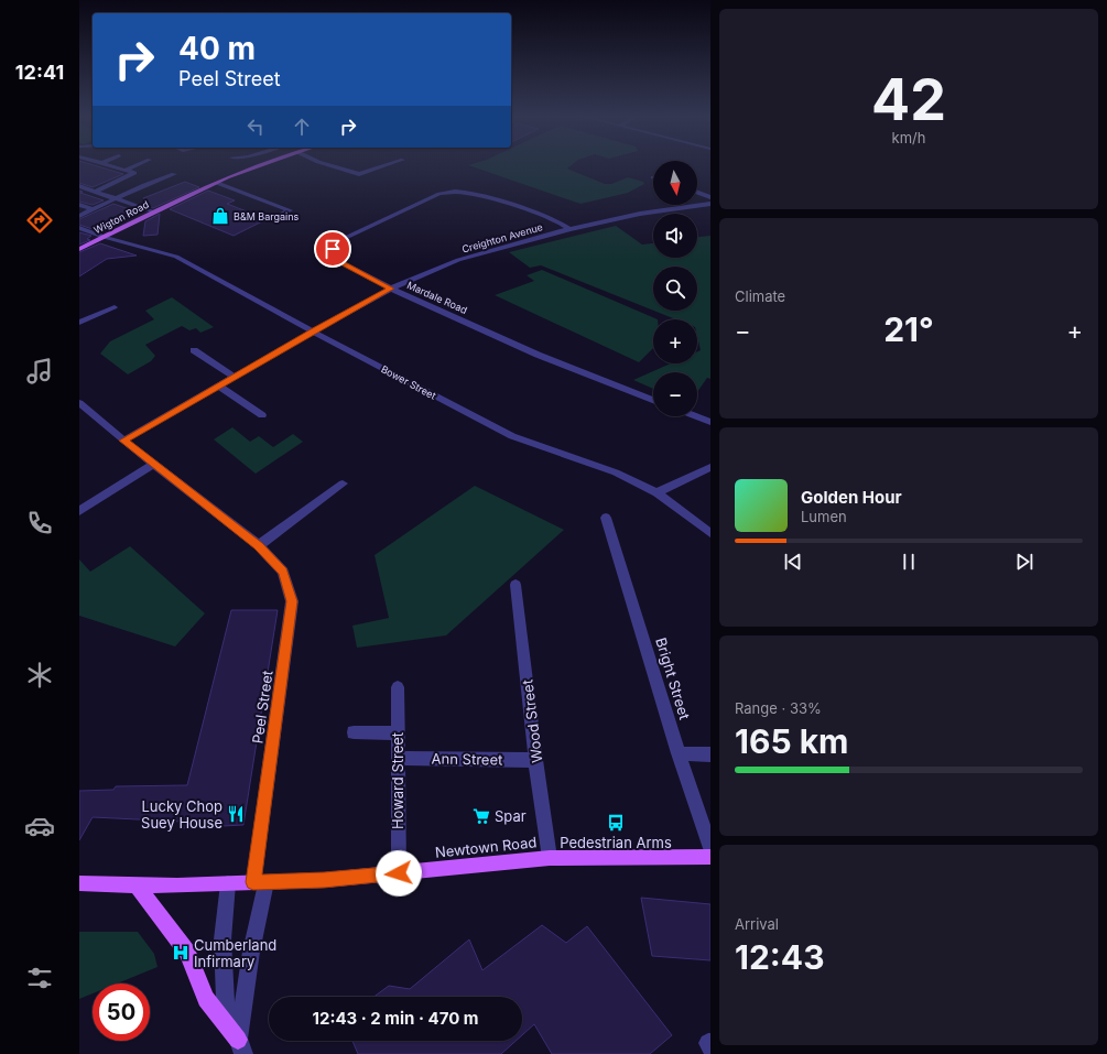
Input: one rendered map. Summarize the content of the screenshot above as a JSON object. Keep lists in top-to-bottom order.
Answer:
{
  "streets": {
    "main road": ["Wigton Road", "Newtown Road"],
    "street": [
      "Creighton Avenue",
      "Mardale Road",
      "Bower Street",
      "Bright Street",
      "Peel Street",
      "Wood Street",
      "Ann Street",
      "Howard Street"
    ]
  },
  "crossings": [
    ["Wigton Road", "Bower Street"],
    ["Creighton Avenue", "Mardale Road"],
    ["Creighton Avenue", "Bower Street"],
    ["Creighton Avenue", "Peel Street"],
    ["Peel Street", "Newtown Road"],
    ["Wood Street", "Ann Street"],
    ["Wood Street", "Newtown Road"],
    ["Ann Street", "Howard Street"],
    ["Howard Street", "Newtown Road"]
  ],
  "places": {
    "shop": ["B&M Bargains"],
    "restaurant": ["Lucky Chop Suey House"],
    "supermarket": ["Spar"],
    "bus stop": ["Pedestrian Arms"],
    "hospital": ["Cumberland Infirmary"]
  },
  "north": "bottom",
  "page": {
    "tabs": "12:41",
    "tile": [
      ["42", "km/h"],
      "Climate",
      ["Range · 33%", "165 km"],
      ["Arrival", "12:43"]
    ],
    "turn": ["40 m", "Peel Street"],
    "map_buttons": ["+", "−"],
    "heat": ["−", "21°", "+"],
    "song": ["Golden Hour", "Lumen"],
    "limit": "50",
    "trip": "12:43 · 2 min · 470 m"
  }
}
